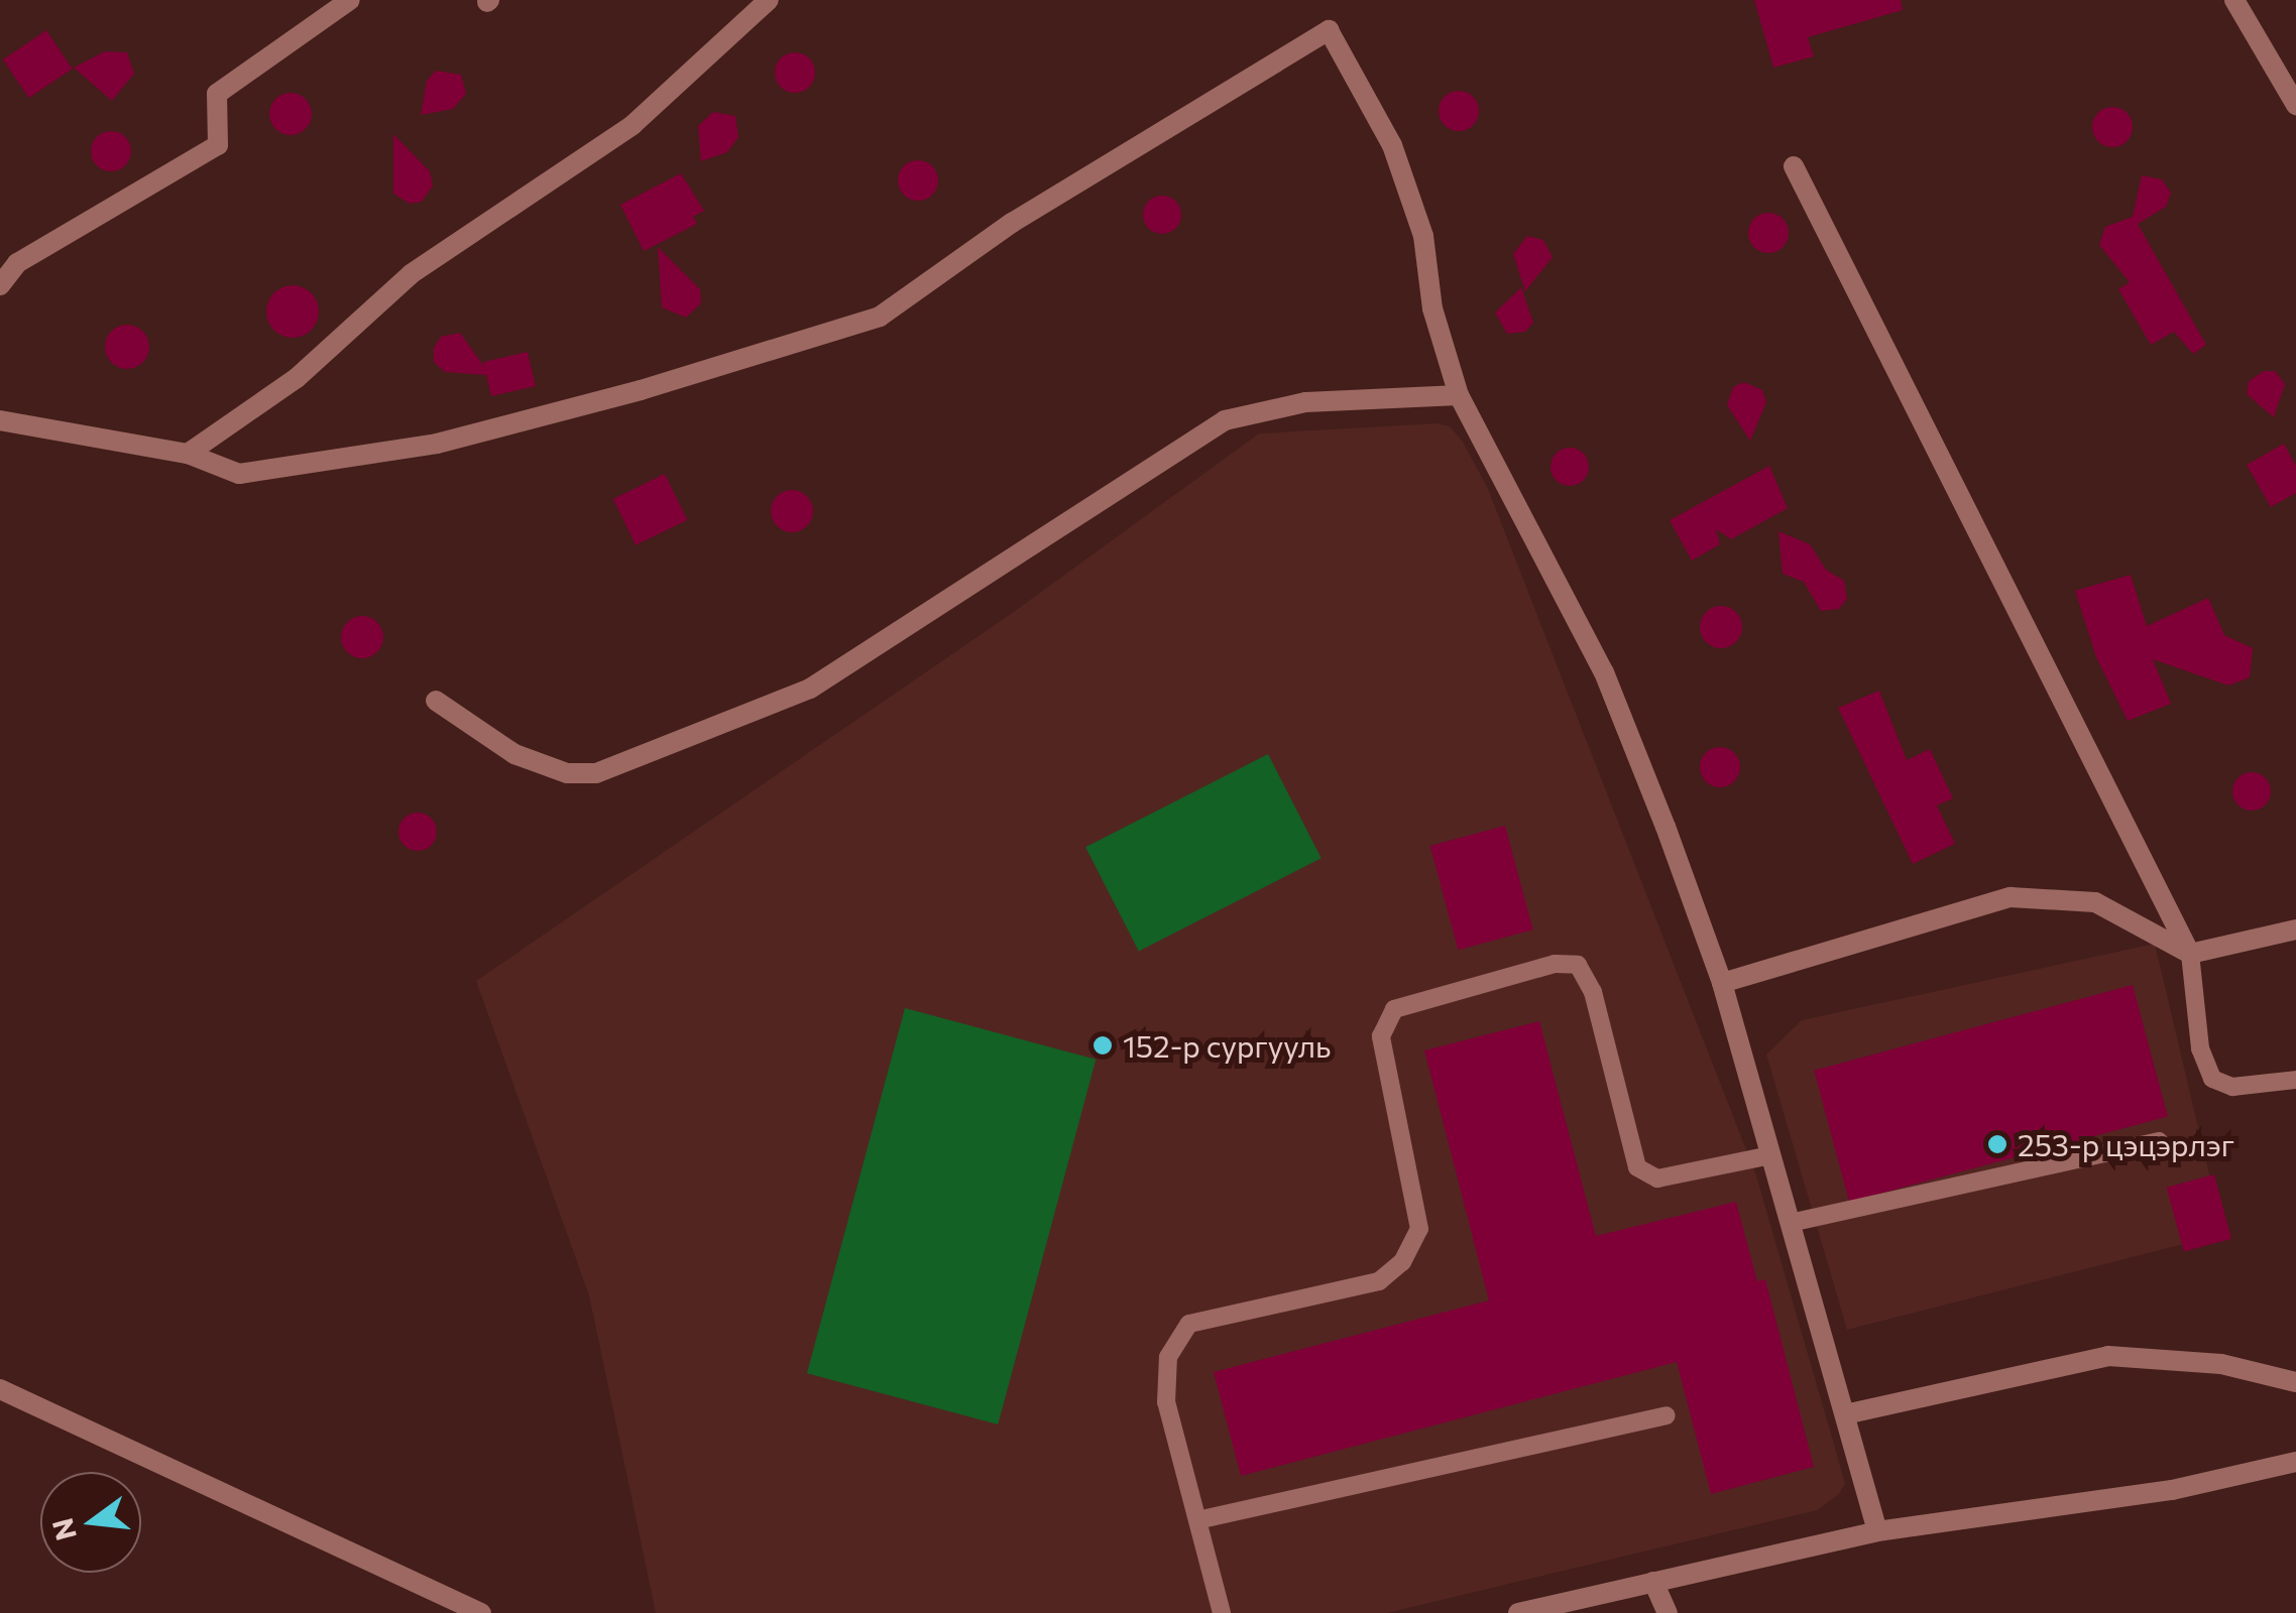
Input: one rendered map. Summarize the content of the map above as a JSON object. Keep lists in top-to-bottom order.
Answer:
{
  "places": ["152-р сургууль", "253-р цэцэрлэг"],
  "north": "left"
}
